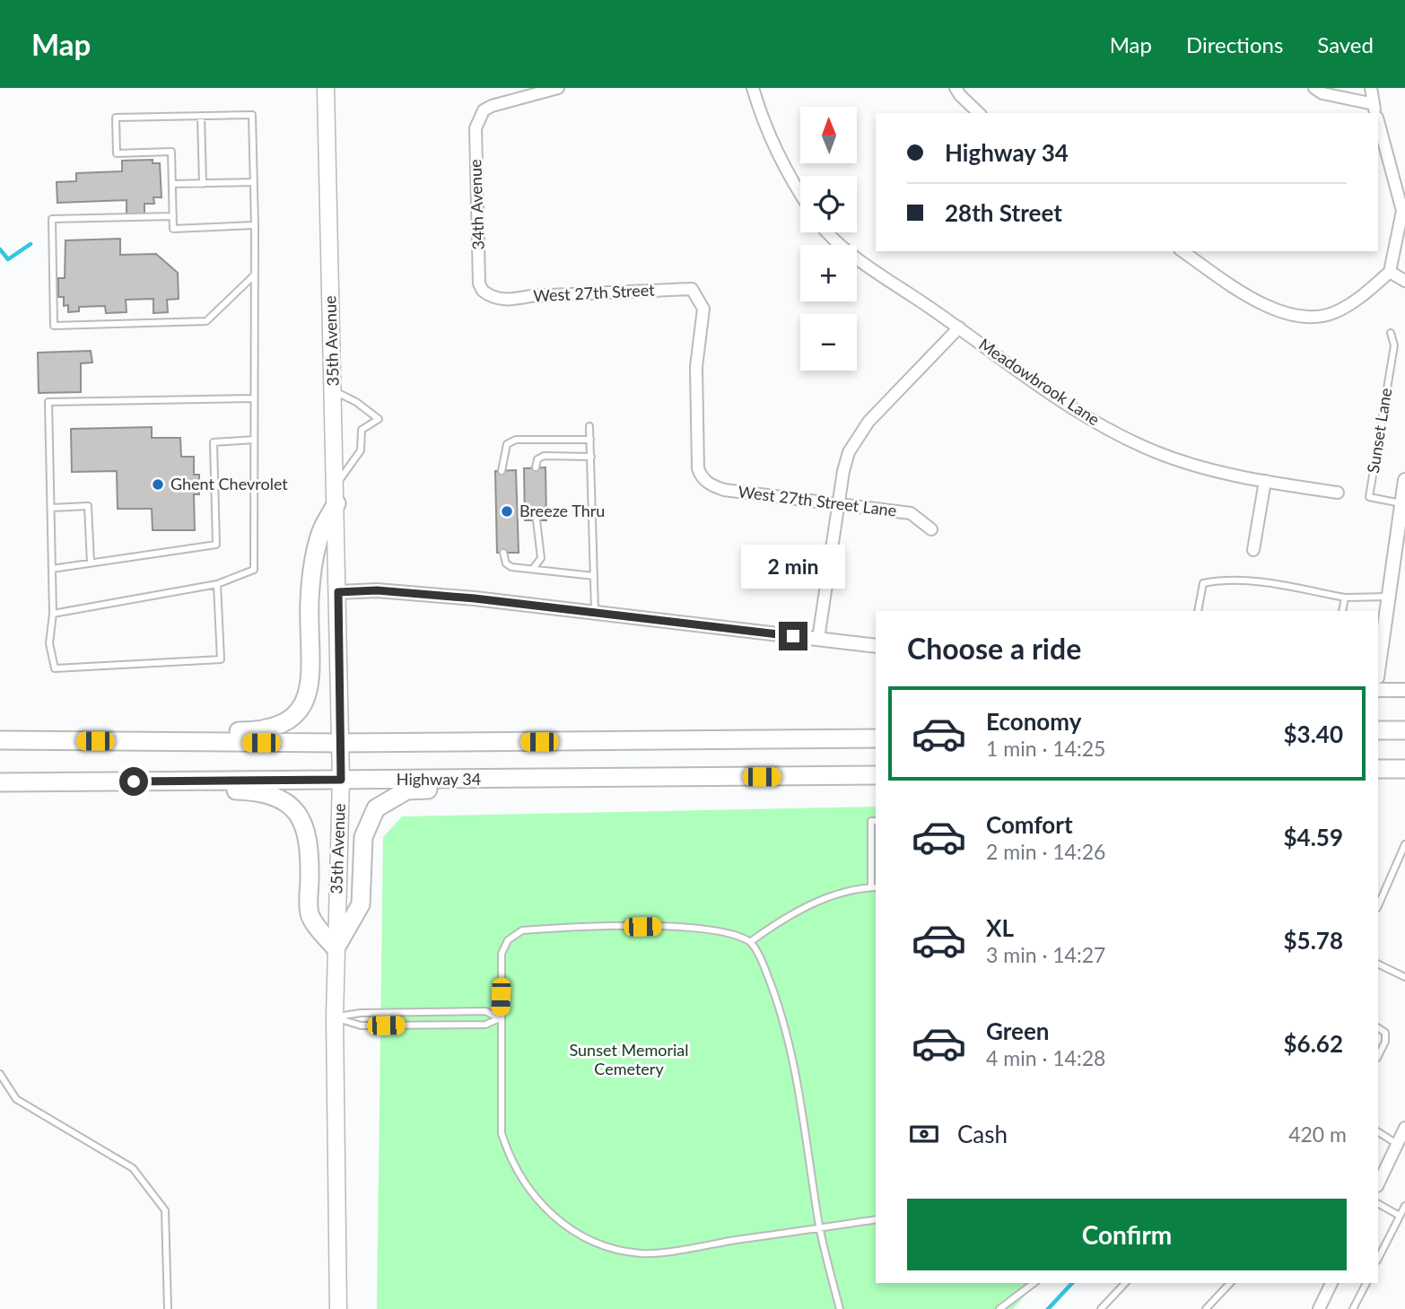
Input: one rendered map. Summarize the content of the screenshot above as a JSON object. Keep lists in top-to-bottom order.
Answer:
{
  "streets": {
    "highway": ["Highway 34"],
    "main road": ["35th Avenue"],
    "street": [
      "34th Avenue",
      "West 27th Street",
      "Meadowbrook Lane",
      "West 27th Street Lane"
    ],
    "lane": ["Sunset Lane"]
  },
  "crossings": [
    ["34th Avenue", "West 27th Street"],
    ["West 27th Street", "West 27th Street Lane"],
    ["35th Avenue", "Highway 34"]
  ],
  "parks": ["Sunset Memorial Cemetery"],
  "places": ["Ghent Chevrolet", "Breeze Thru"],
  "north": "top",
  "page": {
    "header": "Map",
    "nav": ["Map", "Directions", "Saved"],
    "map_buttons": ["+", "−"],
    "banner": ["Highway 34", "28th Street"],
    "bubble": "2 min",
    "heading": "Choose a ride",
    "list": [
      {
        "name": "Economy",
        "note": "1 min · 14:25",
        "value": "$3.40"
      },
      {
        "name": "Comfort",
        "note": "2 min · 14:26",
        "value": "$4.59"
      },
      {
        "name": "XL",
        "note": "3 min · 14:27",
        "value": "$5.78"
      },
      {
        "name": "Green",
        "note": "4 min · 14:28",
        "value": "$6.62"
      }
    ],
    "pay": ["Cash", "420 m"],
    "buttons": "Confirm"
  }
}
